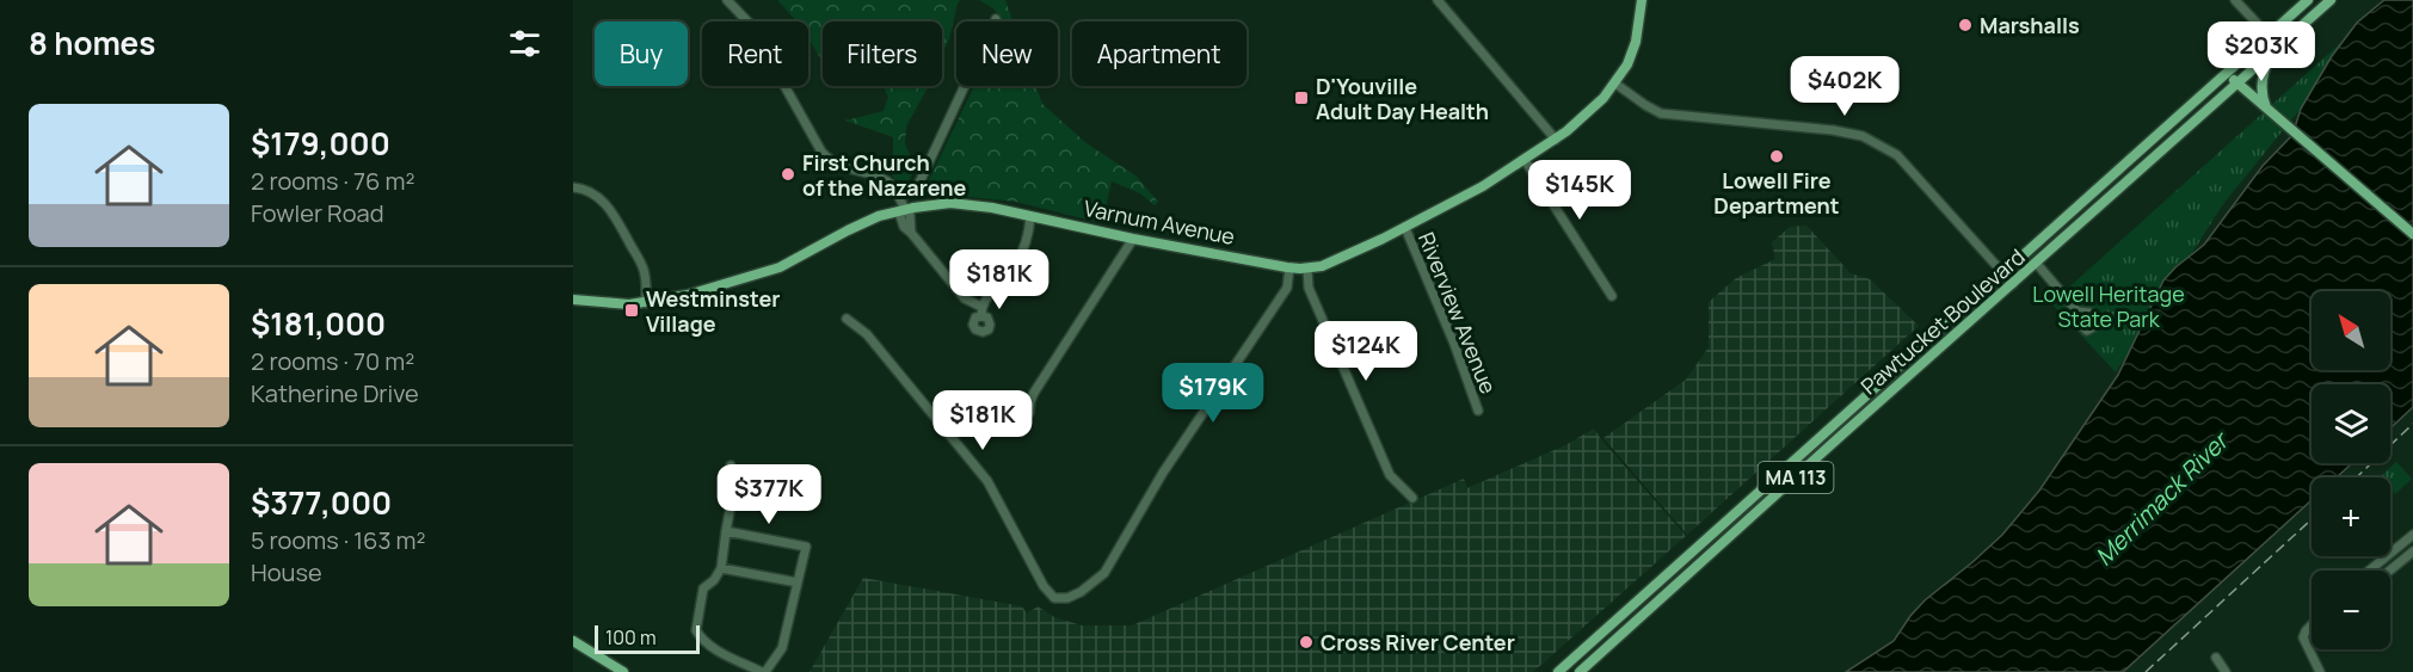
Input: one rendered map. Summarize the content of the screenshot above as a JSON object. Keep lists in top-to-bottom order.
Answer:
{
  "streets": {
    "main road": ["Varnum Avenue", "Pawtucket Boulevard", "MA 113"],
    "street": ["Riverview Avenue"]
  },
  "crossings": [
    ["Varnum Avenue", "Riverview Avenue"]
  ],
  "water": ["Merrimack River"],
  "parks": ["Lowell Heritage State Park"],
  "places": {
    "other": [
      "Marshalls",
      "Lowell Fire Department",
      "First Church of the Nazarene",
      "Cross River Center"
    ],
    "transit": ["D'Youville Adult Day Health", "Westminster Village"]
  },
  "scale_bar": "100 m",
  "north": "top left",
  "page": {
    "heading": "8 homes",
    "price": [
      "$203K",
      "$402K",
      "$145K",
      "$181K",
      "$124K",
      "$179K",
      "$181K",
      "$377K"
    ],
    "chip": [
      "Buy",
      "Rent",
      "Filters",
      "New",
      "Apartment"
    ],
    "list": [
      {
        "name": "$179,000",
        "note": "2 rooms · 76 m² · Fowler Road"
      },
      {
        "name": "$181,000",
        "note": "2 rooms · 70 m² · Katherine Drive"
      },
      {
        "name": "$377,000",
        "note": "5 rooms · 163 m² · House"
      }
    ],
    "map_buttons": ["+", "−"],
    "scale": "100 m"
  }
}
